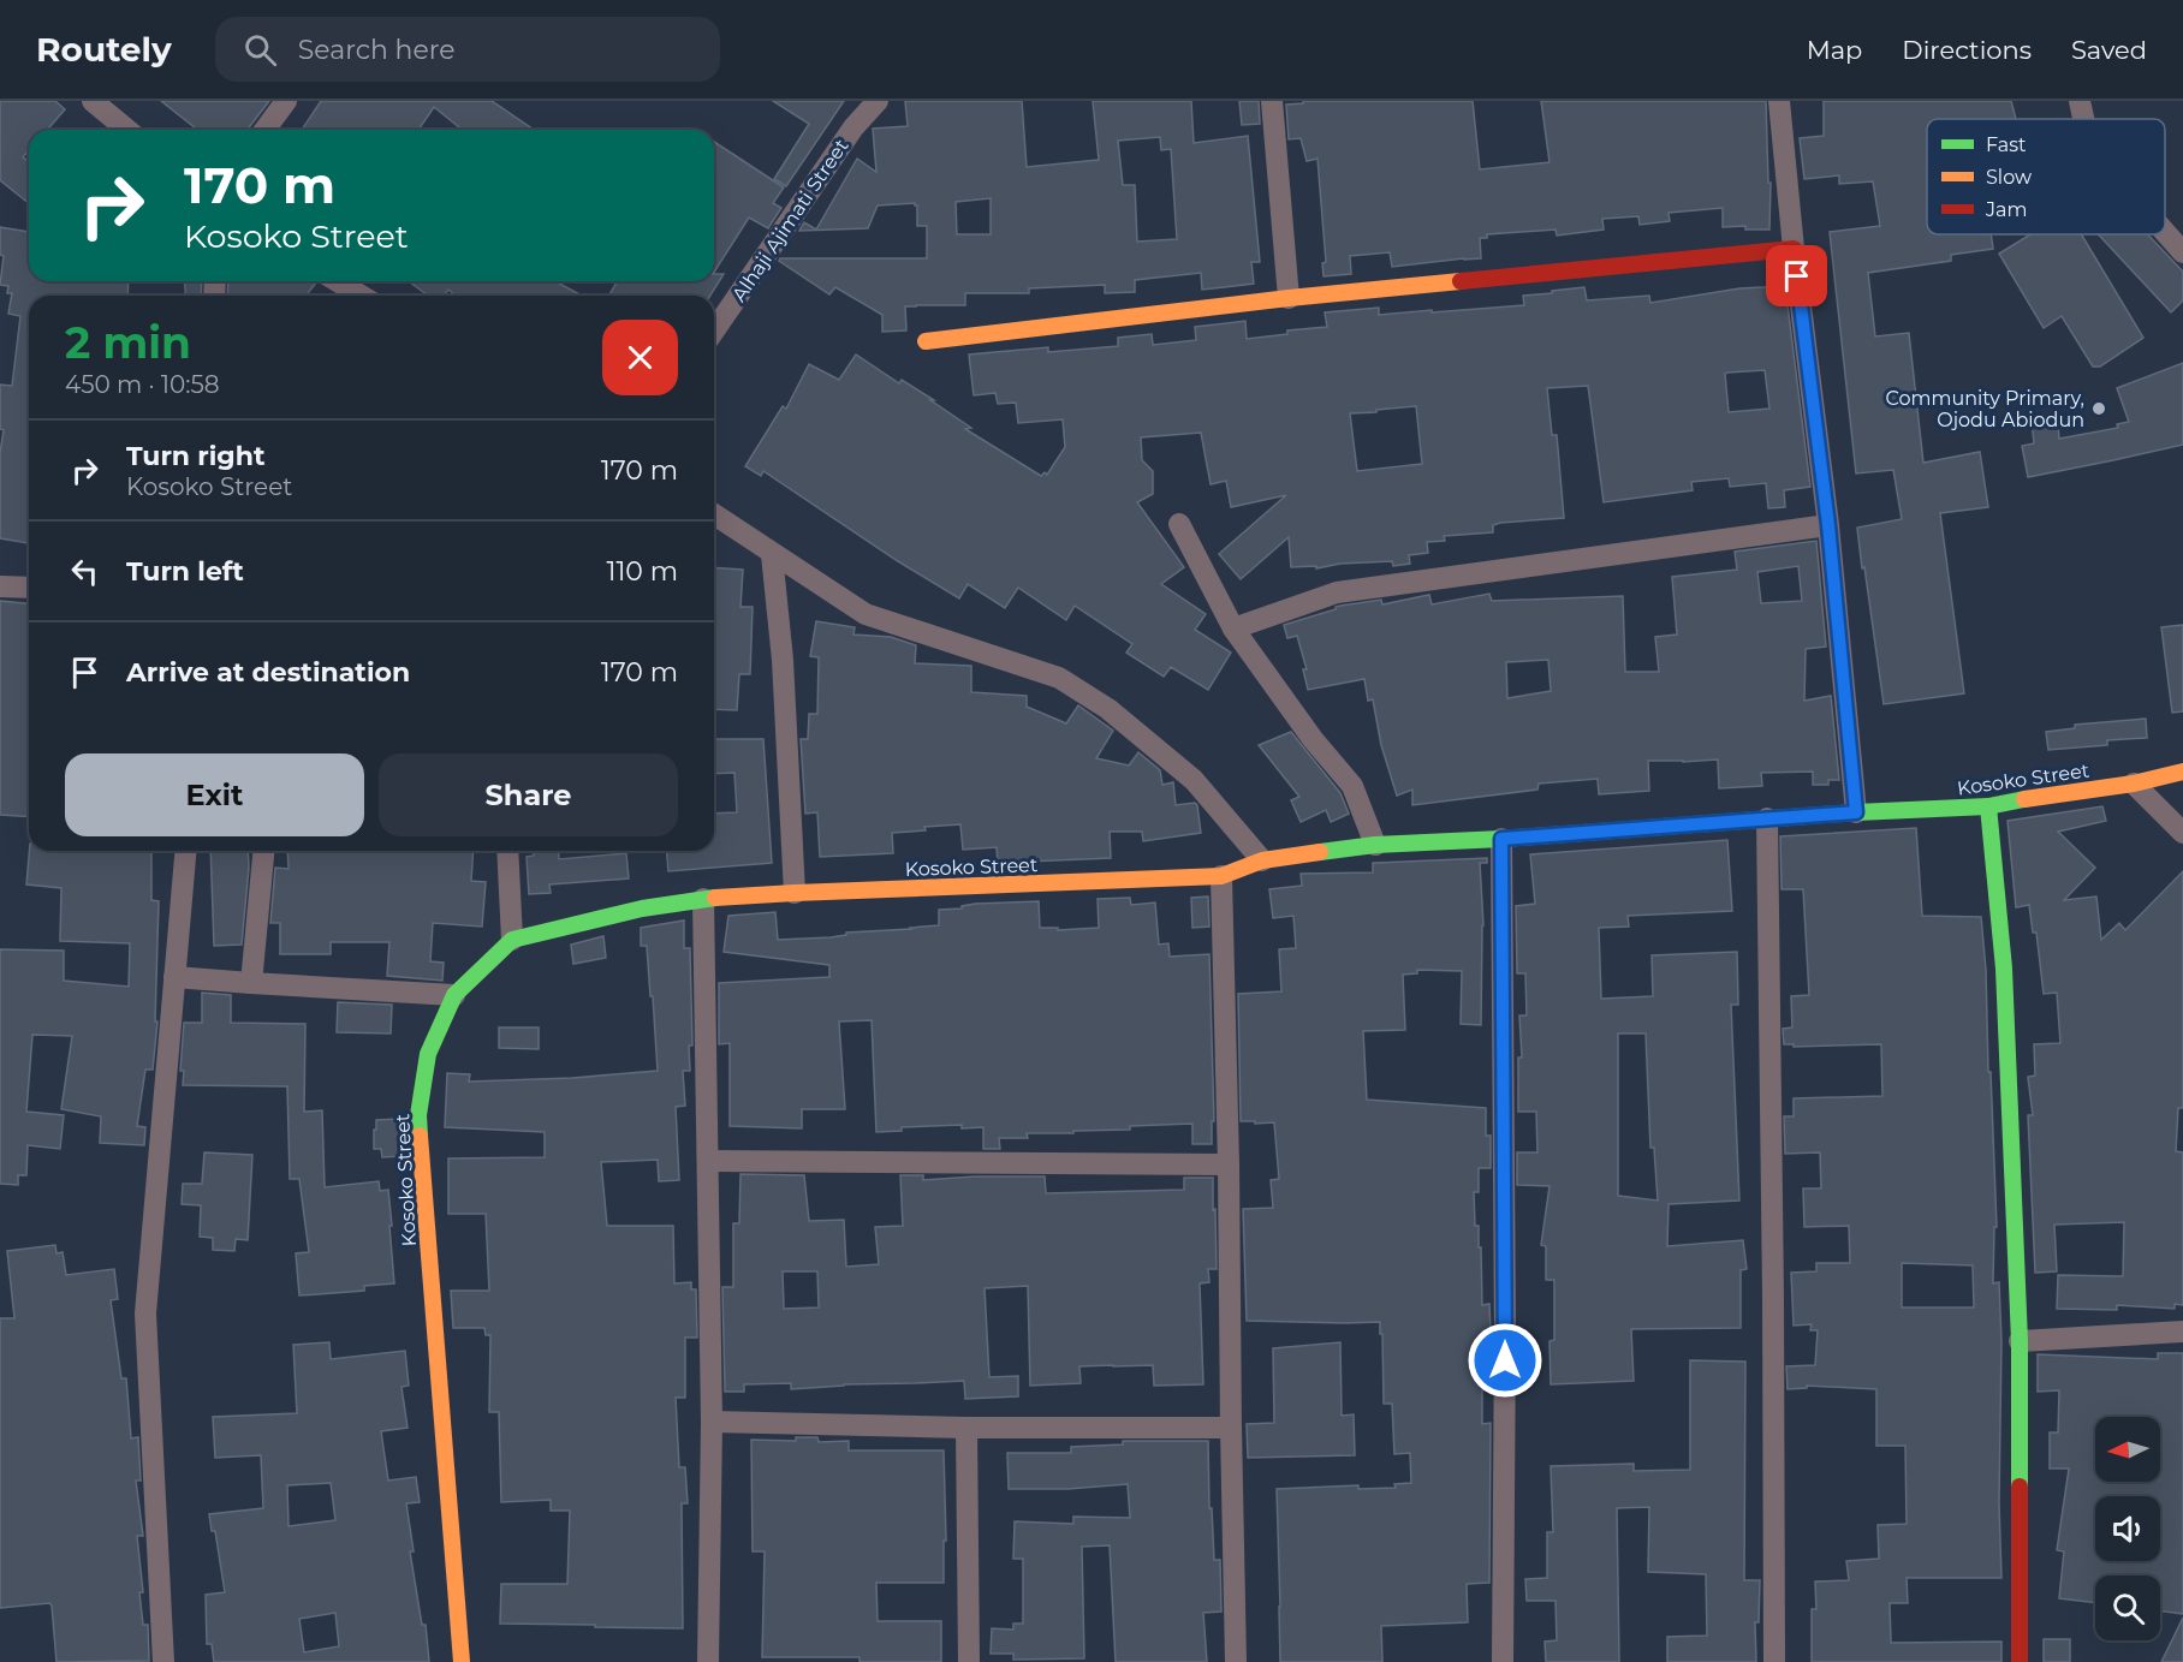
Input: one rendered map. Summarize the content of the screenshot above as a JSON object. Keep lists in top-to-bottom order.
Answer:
{
  "streets": {
    "street": ["Alhaji Ajimati Street", "Kosoko Street"]
  },
  "places": ["Community Primary, Ojodu Abiodun"],
  "legend": ["Fast", "Slow", "Jam"],
  "north": "left",
  "page": {
    "header": "Routely",
    "search": "Search here",
    "nav": ["Map", "Directions", "Saved"],
    "turn": ["170 m", "Kosoko Street"],
    "heading": ["2 min", "450 m · 10:58"],
    "list": [
      {
        "name": "Turn right",
        "note": "Kosoko Street",
        "value": "170 m"
      },
      {
        "name": "Turn left",
        "value": "110 m"
      },
      {
        "name": "Arrive at destination",
        "value": "170 m"
      }
    ],
    "buttons": ["Exit", "Share"]
  }
}
